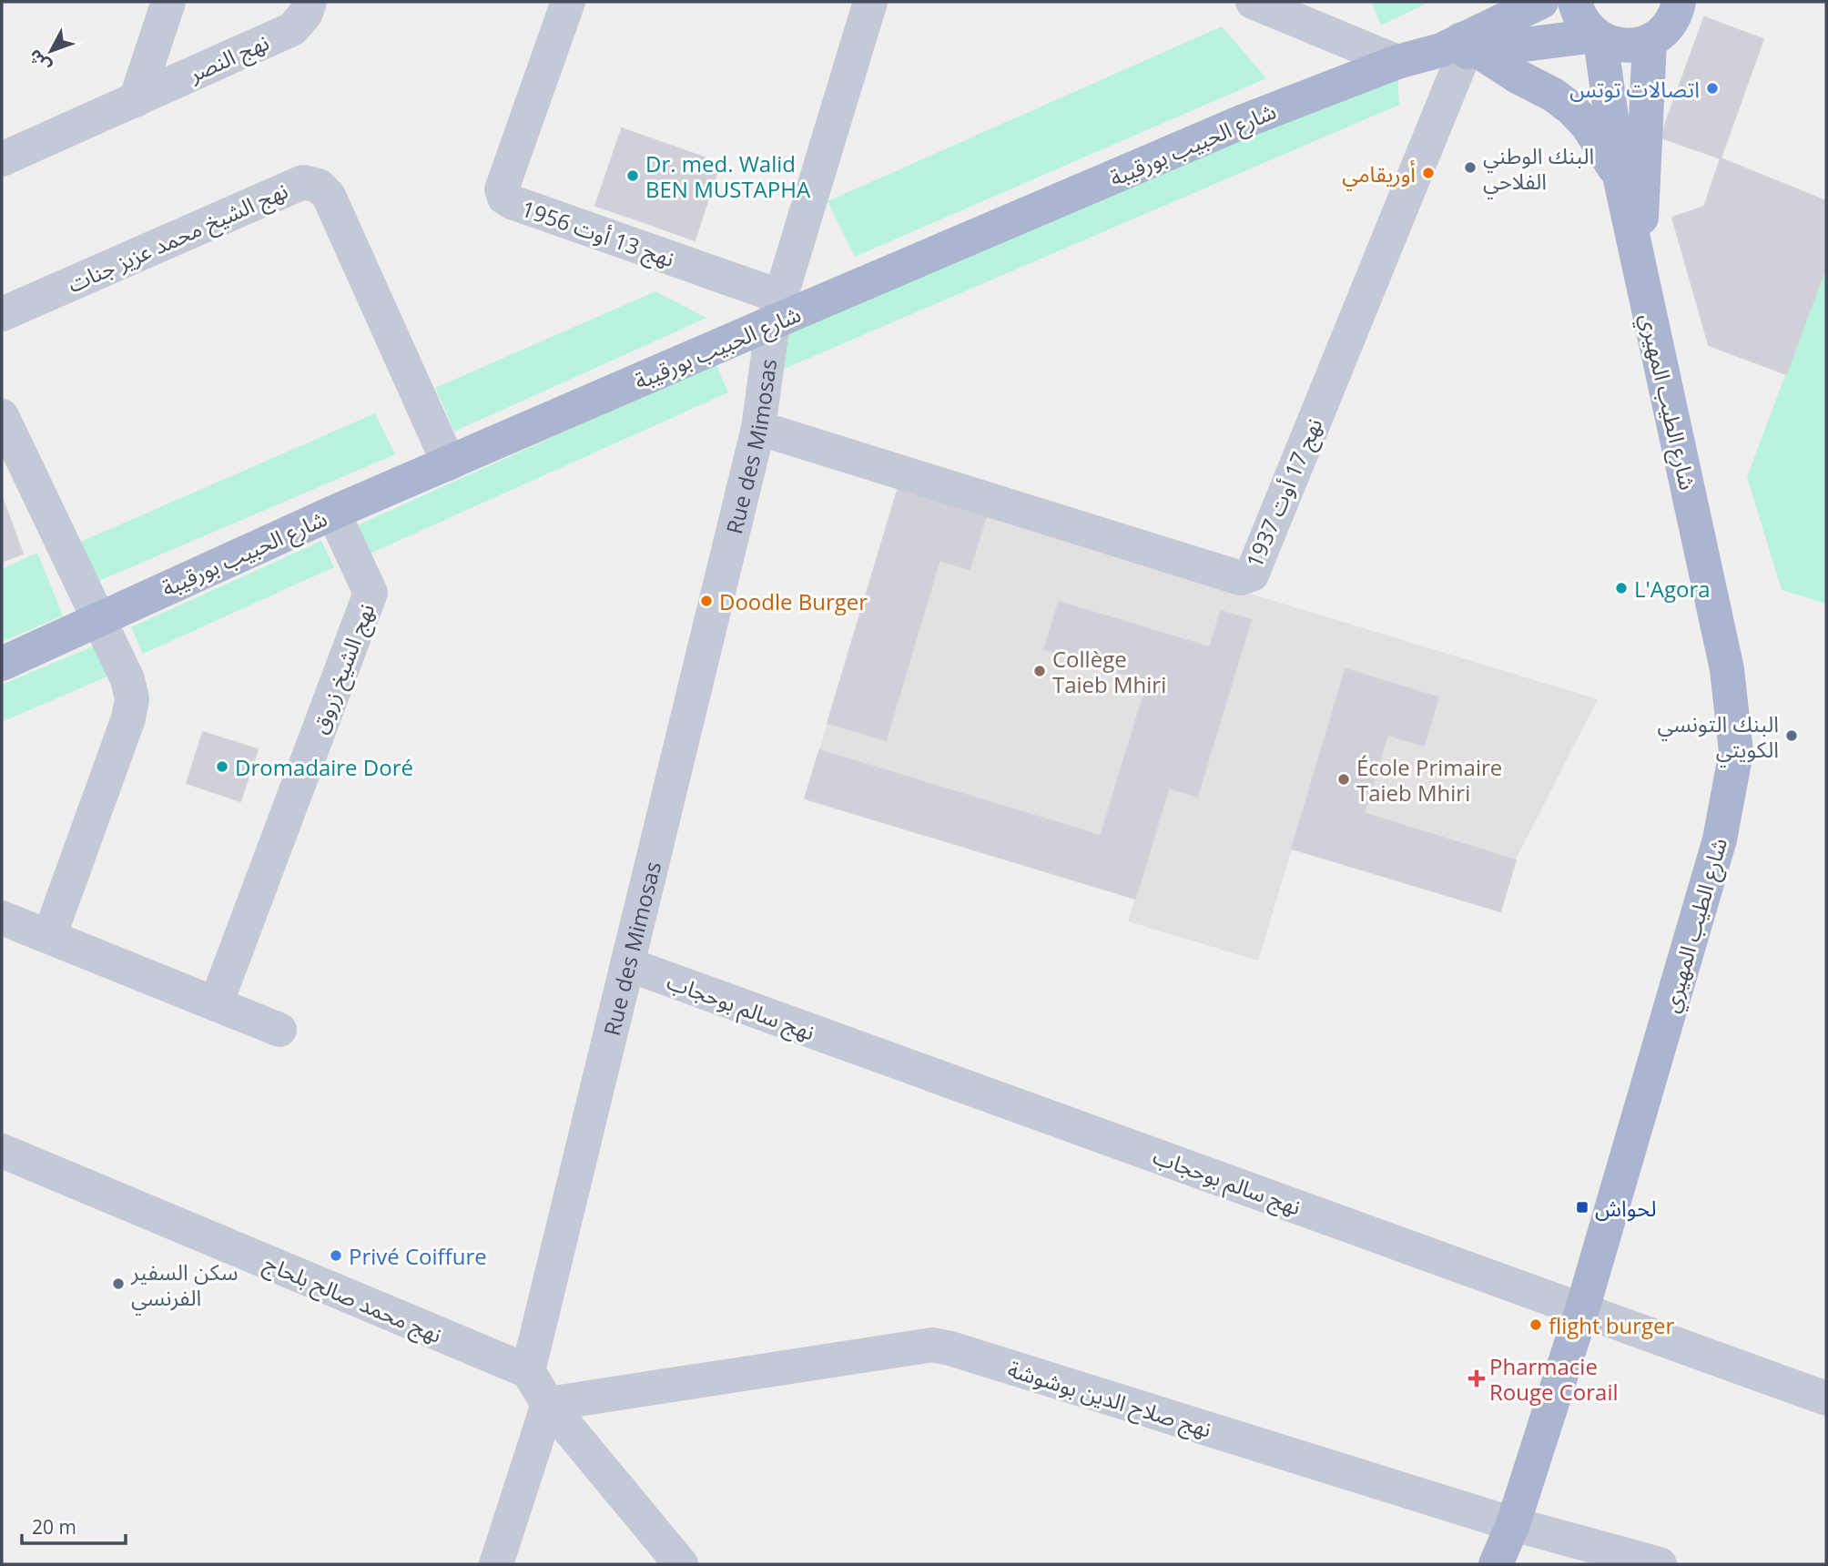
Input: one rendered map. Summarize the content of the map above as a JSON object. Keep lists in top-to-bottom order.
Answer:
{
  "streets": {
    "main road": ["شارع الحبيب بورقيبة", "شارع الطيب المهيري"],
    "street": [
      "نهج النصر",
      "نهج 13 أوت 1956",
      "نهج الشيخ محمد عزيز جنات",
      "Rue des Mimosas",
      "نهج 17 أوت 1937",
      "نهج الشيخ زروق",
      "نهج سالم بوحجاب",
      "نهج محمد صالح بلحاج",
      "نهج صلاح الدين بوشوشة"
    ]
  },
  "crossings": [
    ["شارع الحبيب بورقيبة", "نهج 13 أوت 1956"],
    ["شارع الحبيب بورقيبة", "نهج الشيخ محمد عزيز جنات"],
    ["شارع الحبيب بورقيبة", "Rue des Mimosas"],
    ["شارع الحبيب بورقيبة", "نهج 17 أوت 1937"],
    ["شارع الحبيب بورقيبة", "نهج الشيخ زروق"],
    ["نهج 13 أوت 1956", "Rue des Mimosas"],
    ["شارع الطيب المهيري", "نهج سالم بوحجاب"],
    ["شارع الطيب المهيري", "نهج صلاح الدين بوشوشة"],
    ["Rue des Mimosas", "نهج 17 أوت 1937"],
    ["Rue des Mimosas", "نهج سالم بوحجاب"],
    ["Rue des Mimosas", "نهج محمد صالح بلحاج"]
  ],
  "places": {
    "other": [
      "اتصالات توتس",
      "البنك الوطني الفلاحي",
      "أوريقامي",
      "Dr. med. Walid BEN MUSTAPHA",
      "L'Agora",
      "Doodle Burger",
      "Collège Taieb Mhiri",
      "البنك التونسي الكويتي",
      "Dromadaire Doré",
      "École Primaire Taieb Mhiri",
      "Privé Coiffure",
      "سكن السفير الفرنسي",
      "flight burger"
    ],
    "transit": ["لحواش"],
    "health": ["Pharmacie Rouge Corail"]
  },
  "scale_bar": "20 m",
  "north": "bottom left"
}
